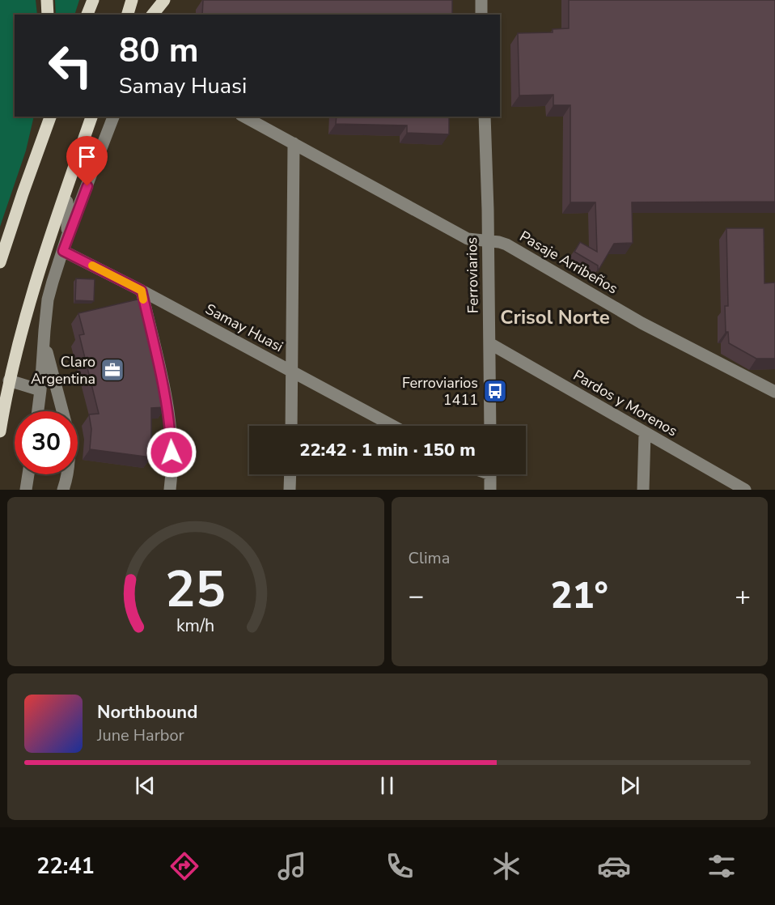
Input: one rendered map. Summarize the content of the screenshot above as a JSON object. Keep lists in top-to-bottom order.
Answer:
{
  "streets": {
    "street": [
      "Pasaje Arribeños",
      "Ferroviarios",
      "Samay Huasi",
      "Pardos y Morenos"
    ]
  },
  "crossings": [
    ["Pasaje Arribeños", "Ferroviarios"],
    ["Ferroviarios", "Pardos y Morenos"]
  ],
  "districts": ["Crisol Norte"],
  "places": {
    "office": ["Claro Argentina"],
    "bus stop": ["Ferroviarios 1411"]
  },
  "page": {
    "turn": ["80 m", "Samay Huasi"],
    "limit": "30",
    "trip": "22:42 · 1 min · 150 m",
    "tile": "Clima",
    "heat": ["−", "21°", "+"],
    "song": ["Northbound", "June Harbor"],
    "tabs": "22:41",
    "gauge": ["25", "km/h"]
  }
}
